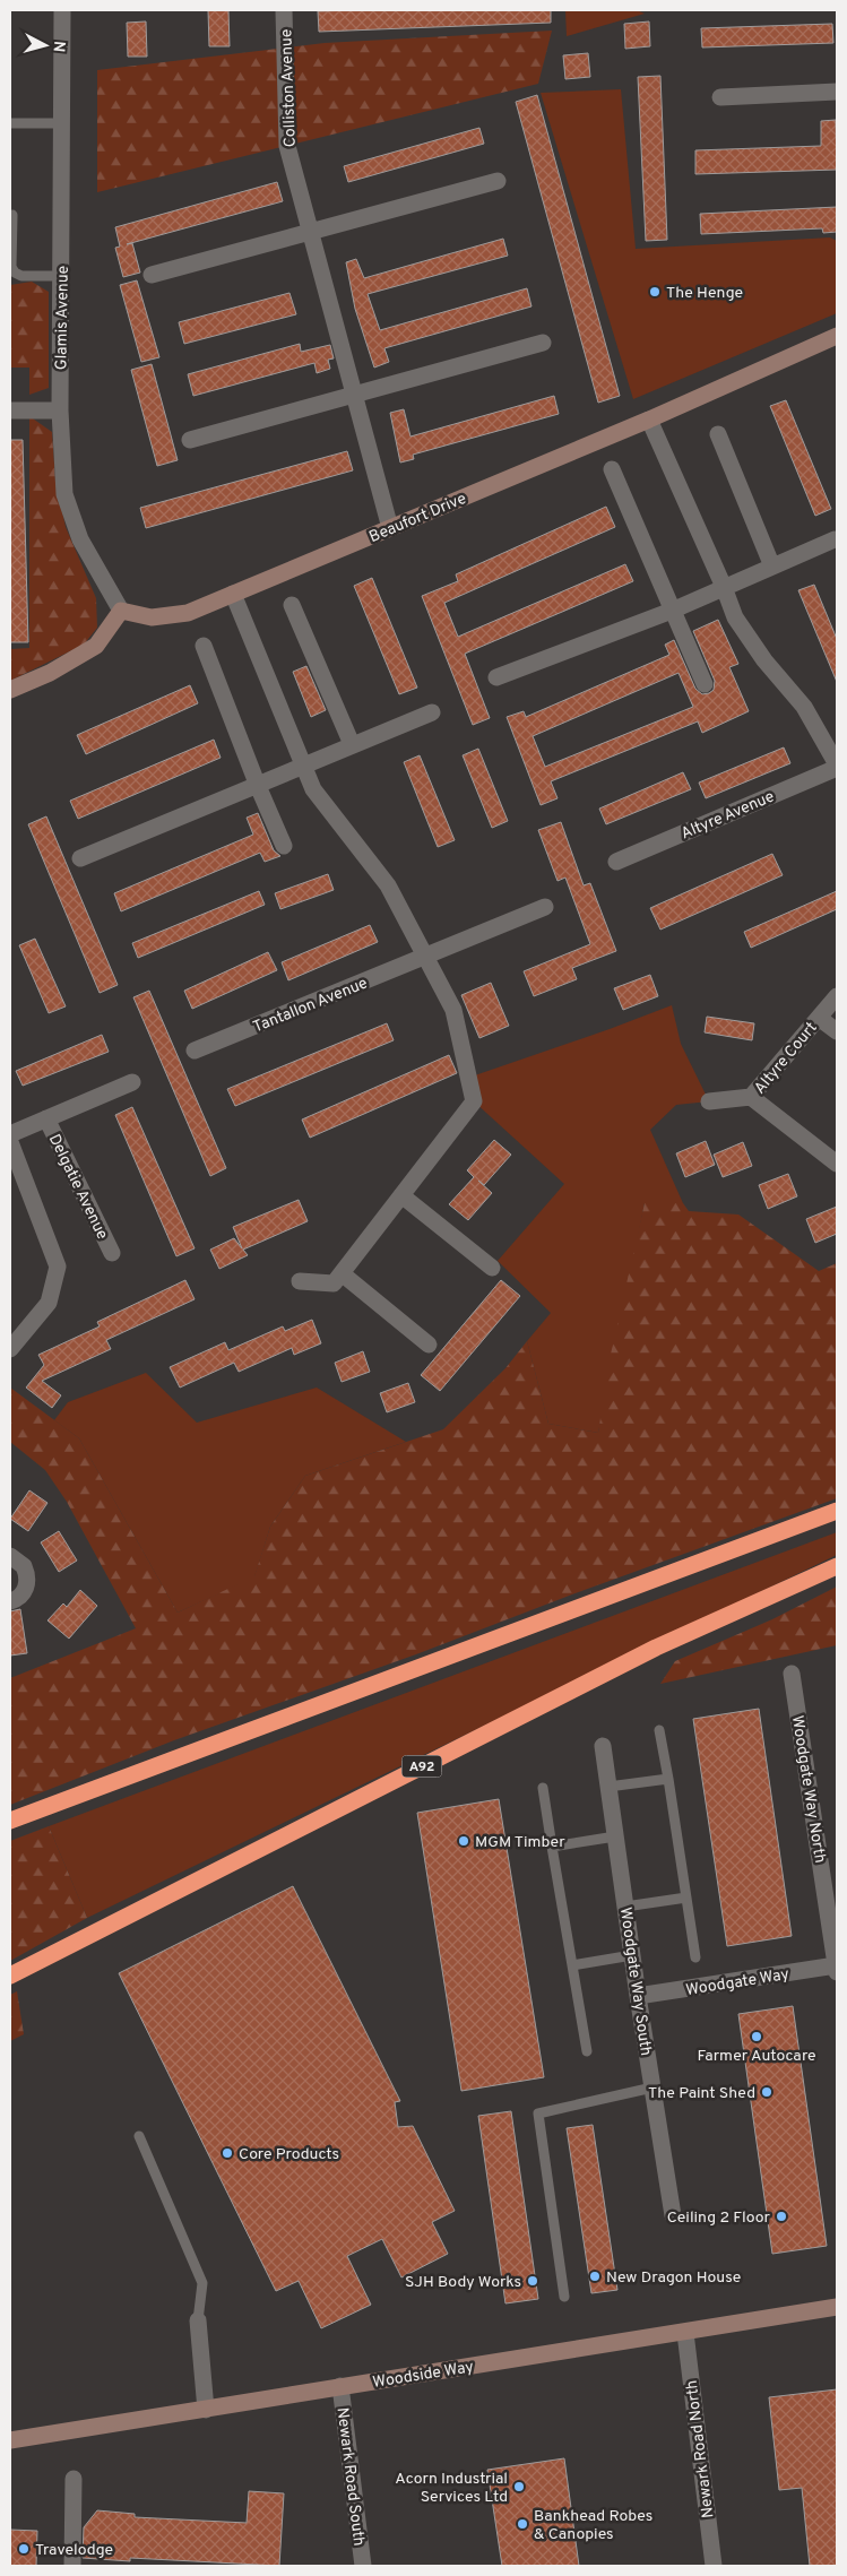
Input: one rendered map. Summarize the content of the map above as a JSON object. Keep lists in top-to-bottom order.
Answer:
{
  "streets": {
    "highway": ["A92"],
    "street": [
      "Colliston Avenue",
      "Glamis Avenue",
      "Beaufort Drive",
      "Altyre Avenue",
      "Tantallon Avenue",
      "Altyre Court",
      "Delgatie Avenue",
      "Woodgate Way North",
      "Woodgate Way South",
      "Woodgate Way",
      "Woodside Way",
      "Newark Road North",
      "Newark Road South"
    ]
  },
  "crossings": [
    ["Colliston Avenue", "Beaufort Drive"],
    ["Glamis Avenue", "Beaufort Drive"],
    ["Beaufort Drive", "Altyre Avenue"],
    ["Woodgate Way North", "Woodgate Way"],
    ["Woodgate Way South", "Woodgate Way"],
    ["Woodside Way", "Newark Road North"],
    ["Woodside Way", "Newark Road South"]
  ],
  "places": [
    "The Henge",
    "MGM Timber",
    "Farmer Autocare",
    "The Paint Shed",
    "Core Products",
    "Ceiling 2 Floor",
    "New Dragon House",
    "SJH Body Works",
    "Acorn Industrial Services Ltd",
    "Bankhead Robes & Canopies",
    "Travelodge"
  ],
  "north": "right"
}
